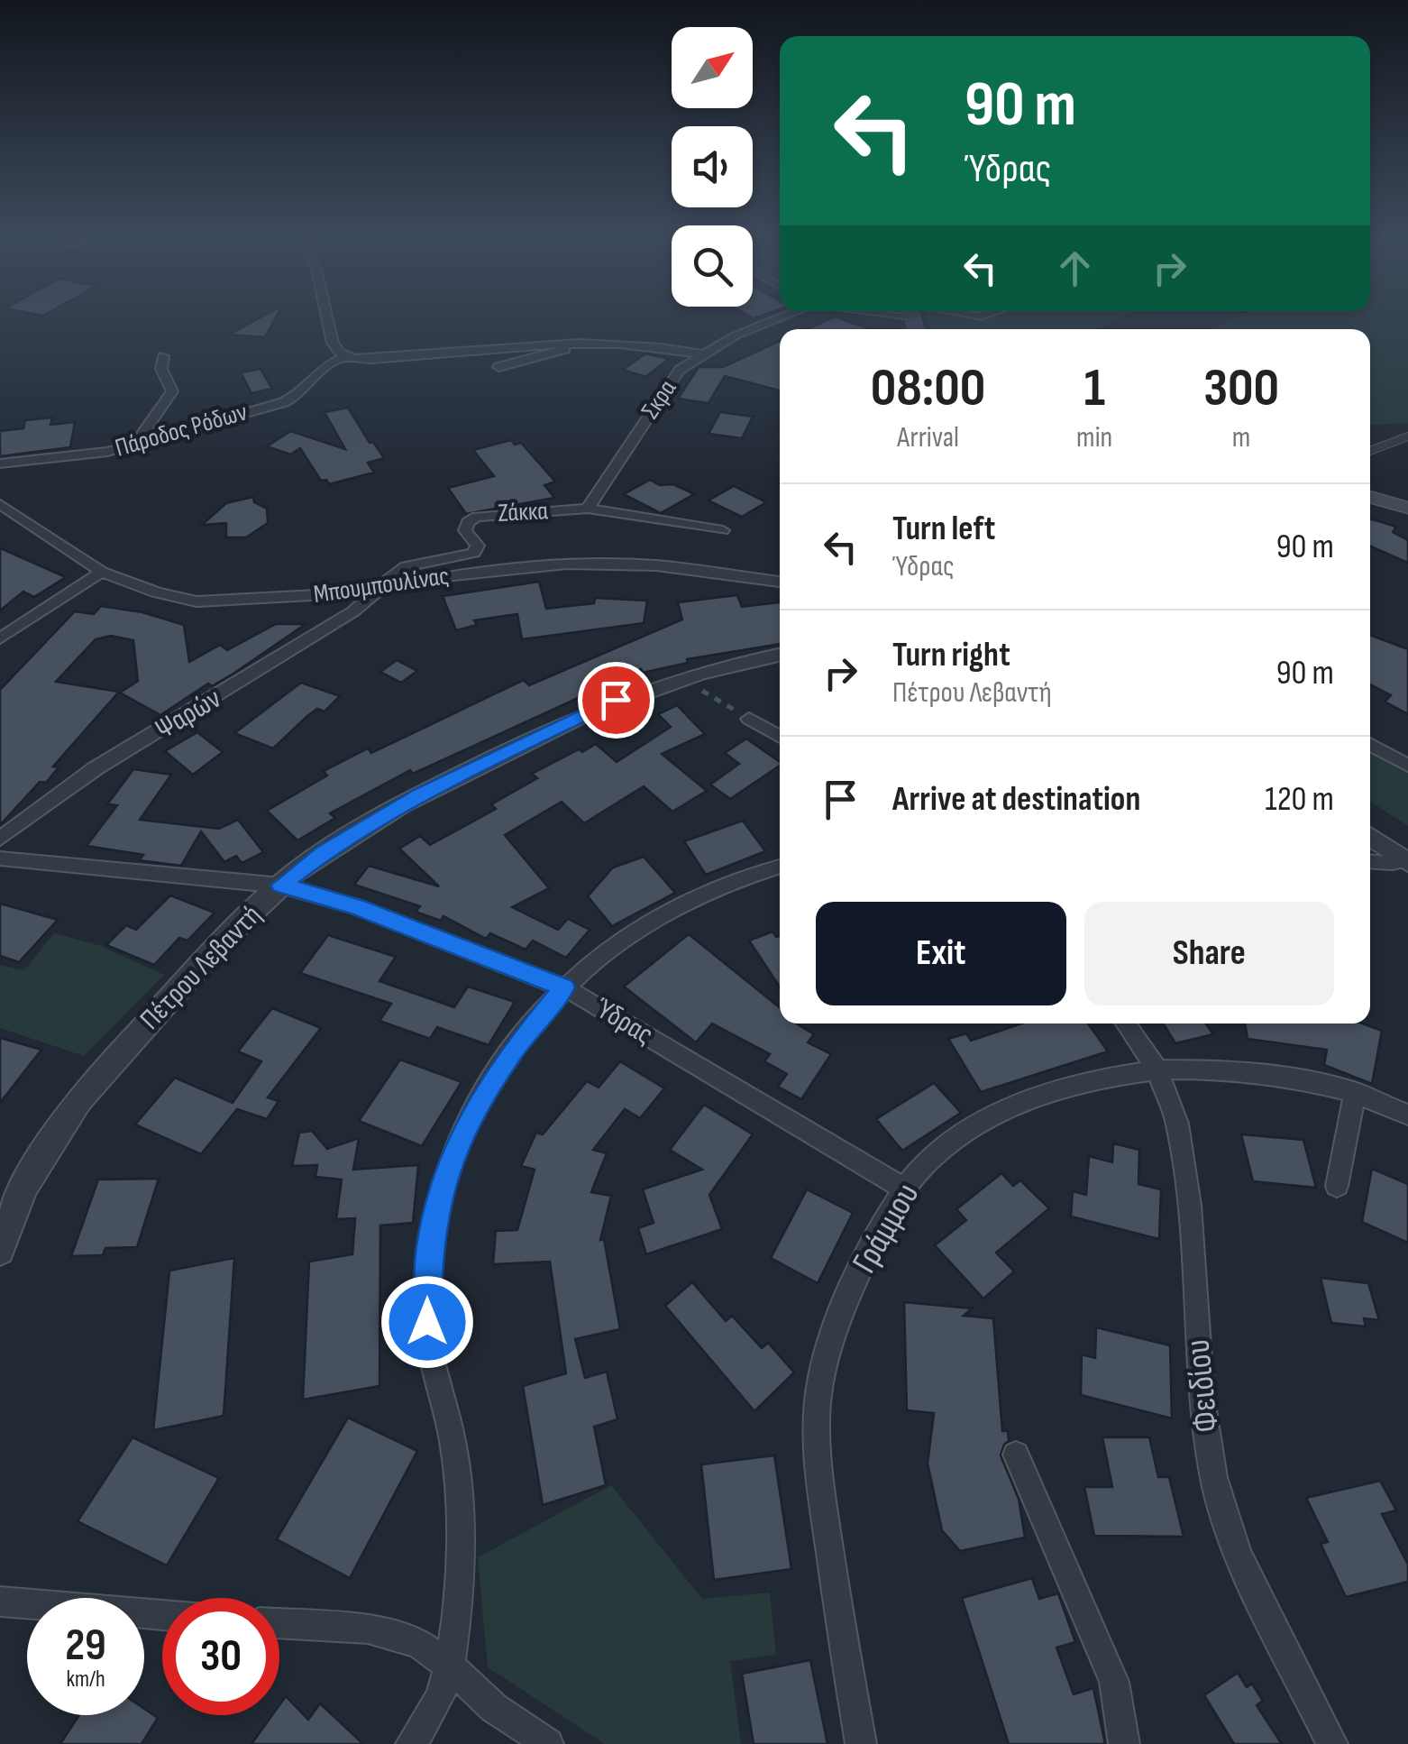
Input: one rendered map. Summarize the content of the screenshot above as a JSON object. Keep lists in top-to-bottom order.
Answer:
{
  "streets": {
    "street": [
      "Σκρα",
      "Πάροδος Ρόδων",
      "Ζάκκα",
      "Μπουμπουλίνας",
      "Ψαρών",
      "Πέτρου Λεβαντή",
      "Ύδρας",
      "Γράμμου",
      "Φειδίου"
    ]
  },
  "crossings": [
    ["Σκρα", "Ζάκκα"],
    ["Ζάκκα", "Μπουμπουλίνας"],
    ["Ζάκκα", "Ψαρών"],
    ["Μπουμπουλίνας", "Ψαρών"],
    ["Πέτρου Λεβαντή", "Ύδρας"],
    ["Ύδρας", "Γράμμου"],
    ["Γράμμου", "Φειδίου"]
  ],
  "north": "top right",
  "page": {
    "turn": ["90 m", "Ύδρας"],
    "eta": [
      "08:00",
      "Arrival",
      "1",
      "min",
      "300",
      "m"
    ],
    "list": [
      {
        "name": "Turn left",
        "note": "Ύδρας",
        "value": "90 m"
      },
      {
        "name": "Turn right",
        "note": "Πέτρου Λεβαντή",
        "value": "90 m"
      },
      {
        "name": "Arrive at destination",
        "value": "120 m"
      }
    ],
    "buttons": ["Exit", "Share"],
    "speed": "29 km/h",
    "limit": "30"
  }
}
